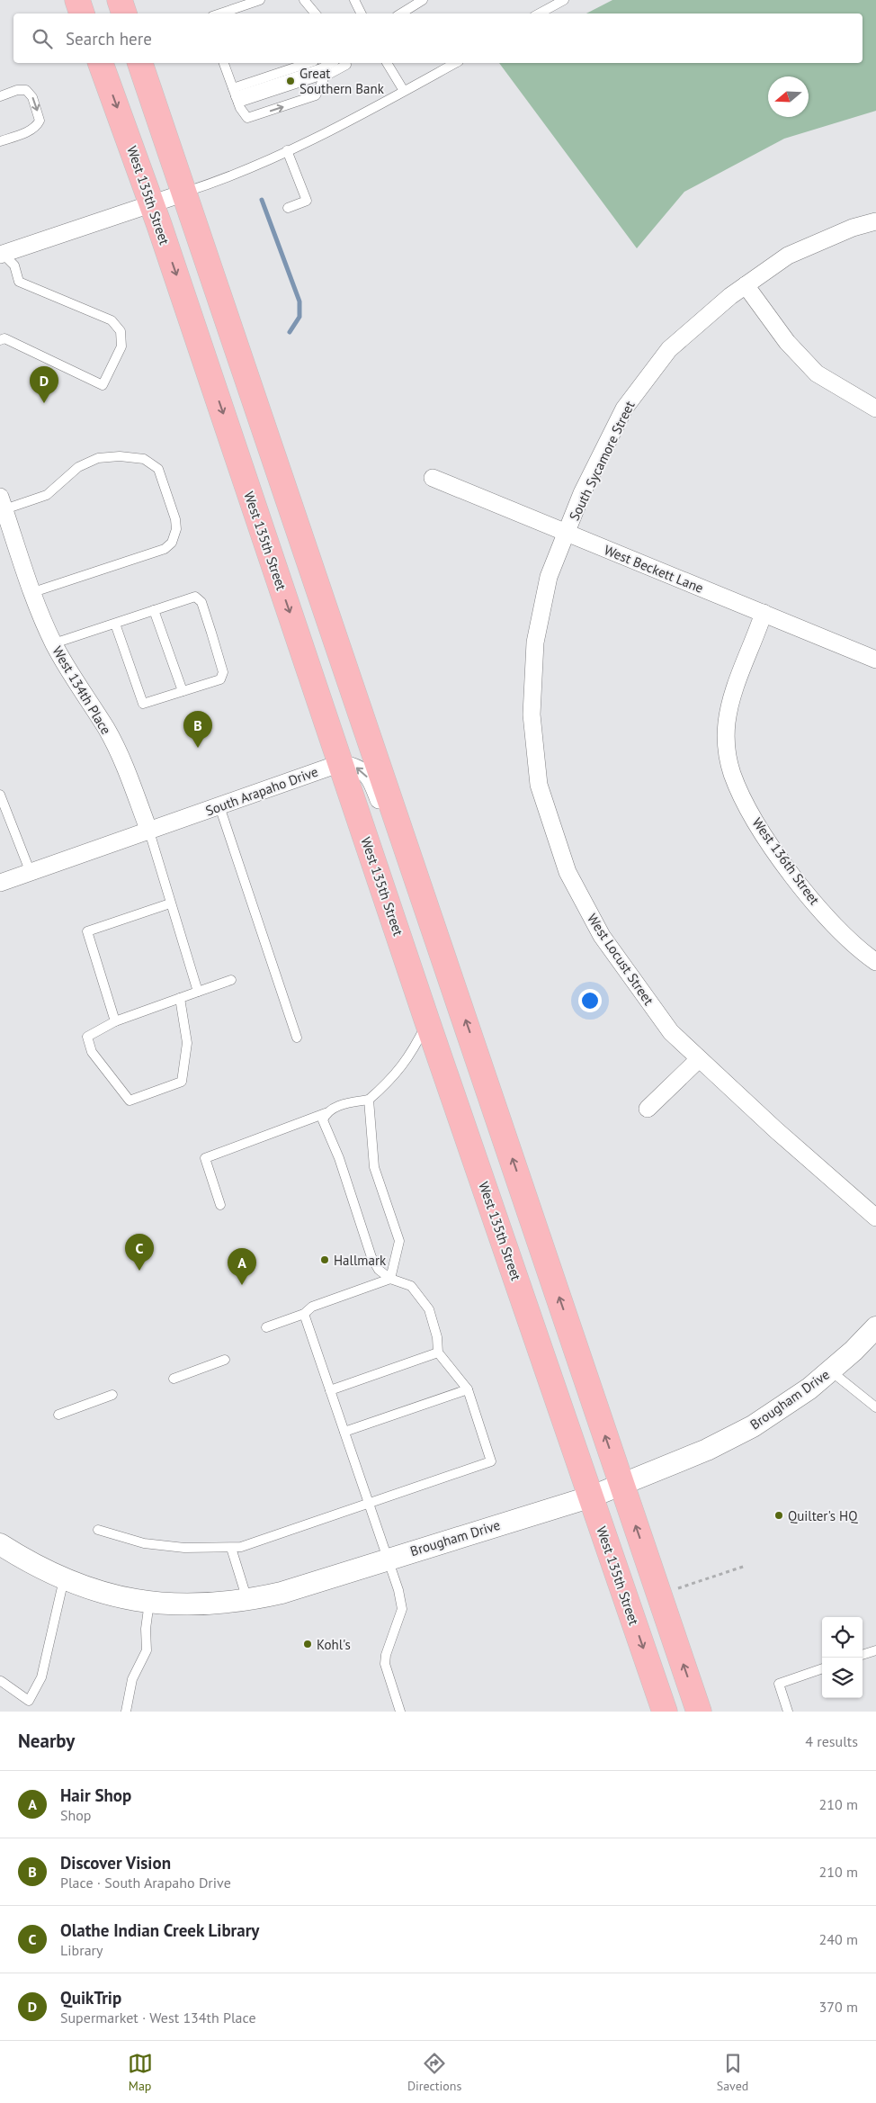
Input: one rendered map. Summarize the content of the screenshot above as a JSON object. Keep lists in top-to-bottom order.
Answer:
{
  "streets": {
    "main road": ["West 135th Street"],
    "street": [
      "South Sycamore Street",
      "West Beckett Lane",
      "West 134th Place",
      "South Arapaho Drive",
      "West 136th Street",
      "West Locust Street",
      "Brougham Drive"
    ]
  },
  "crossings": [
    ["West 135th Street", "South Arapaho Drive"],
    ["West 135th Street", "Brougham Drive"],
    ["South Sycamore Street", "West Beckett Lane"],
    ["South Sycamore Street", "West Locust Street"],
    ["West Beckett Lane", "West 136th Street"],
    ["West Beckett Lane", "West Locust Street"],
    ["West 134th Place", "South Arapaho Drive"]
  ],
  "places": [
    "Great Southern Bank",
    "Hallmark",
    "Quilter's HQ",
    "Kohl's"
  ],
  "north": "left",
  "page": {
    "search": "Search here",
    "pins": [
      "D",
      "B",
      "C",
      "A"
    ],
    "heading": ["Nearby", "4 results"],
    "list": [
      {
        "mark": "A",
        "name": "Hair Shop",
        "note": "Shop",
        "value": "210 m"
      },
      {
        "mark": "B",
        "name": "Discover Vision",
        "note": "Place · South Arapaho Drive",
        "value": "210 m"
      },
      {
        "mark": "C",
        "name": "Olathe Indian Creek Library",
        "note": "Library",
        "value": "240 m"
      },
      {
        "mark": "D",
        "name": "QuikTrip",
        "note": "Supermarket · West 134th Place",
        "value": "370 m"
      }
    ],
    "nav": ["Map", "Directions", "Saved"]
  }
}
